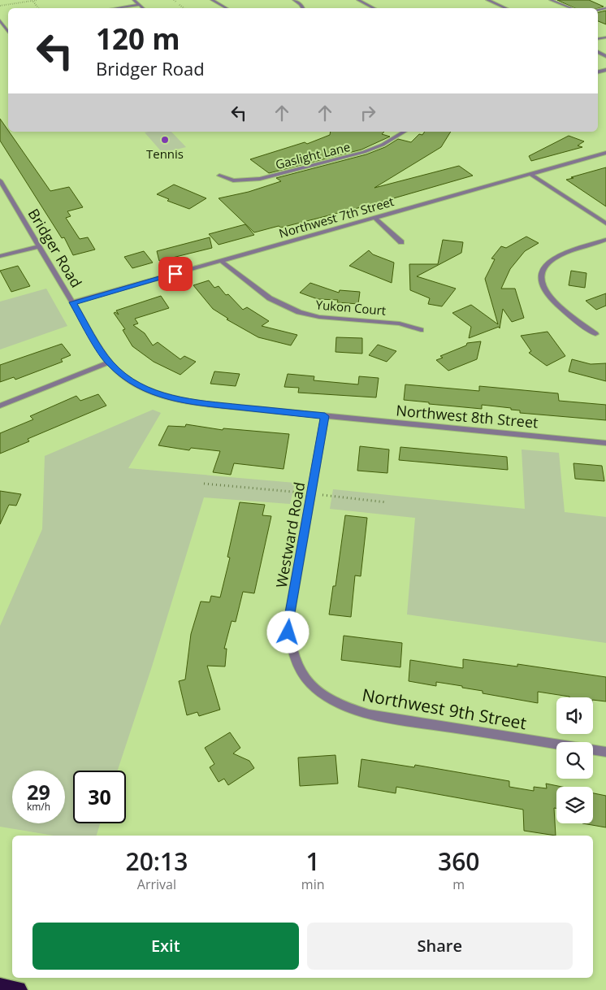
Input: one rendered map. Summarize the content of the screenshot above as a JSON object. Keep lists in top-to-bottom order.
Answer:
{
  "streets": {
    "street": [
      "Northwest 7th Street",
      "Bridger Road",
      "Yukon Court",
      "Northwest 8th Street",
      "Westward Road",
      "Northwest 9th Street"
    ],
    "lane": ["Gaslight Lane"]
  },
  "crossings": [
    ["Northwest 7th Street", "Bridger Road"],
    ["Northwest 7th Street", "Yukon Court"],
    ["Bridger Road", "Northwest 8th Street"],
    ["Bridger Road", "Westward Road"],
    ["Northwest 8th Street", "Westward Road"],
    ["Westward Road", "Northwest 9th Street"]
  ],
  "places": ["Tennis"],
  "page": {
    "turn": ["120 m", "Bridger Road"],
    "speed": "29 km/h",
    "limit": "30",
    "eta": [
      "20:13",
      "Arrival",
      "1",
      "min",
      "360",
      "m"
    ],
    "buttons": ["Exit", "Share"]
  }
}
